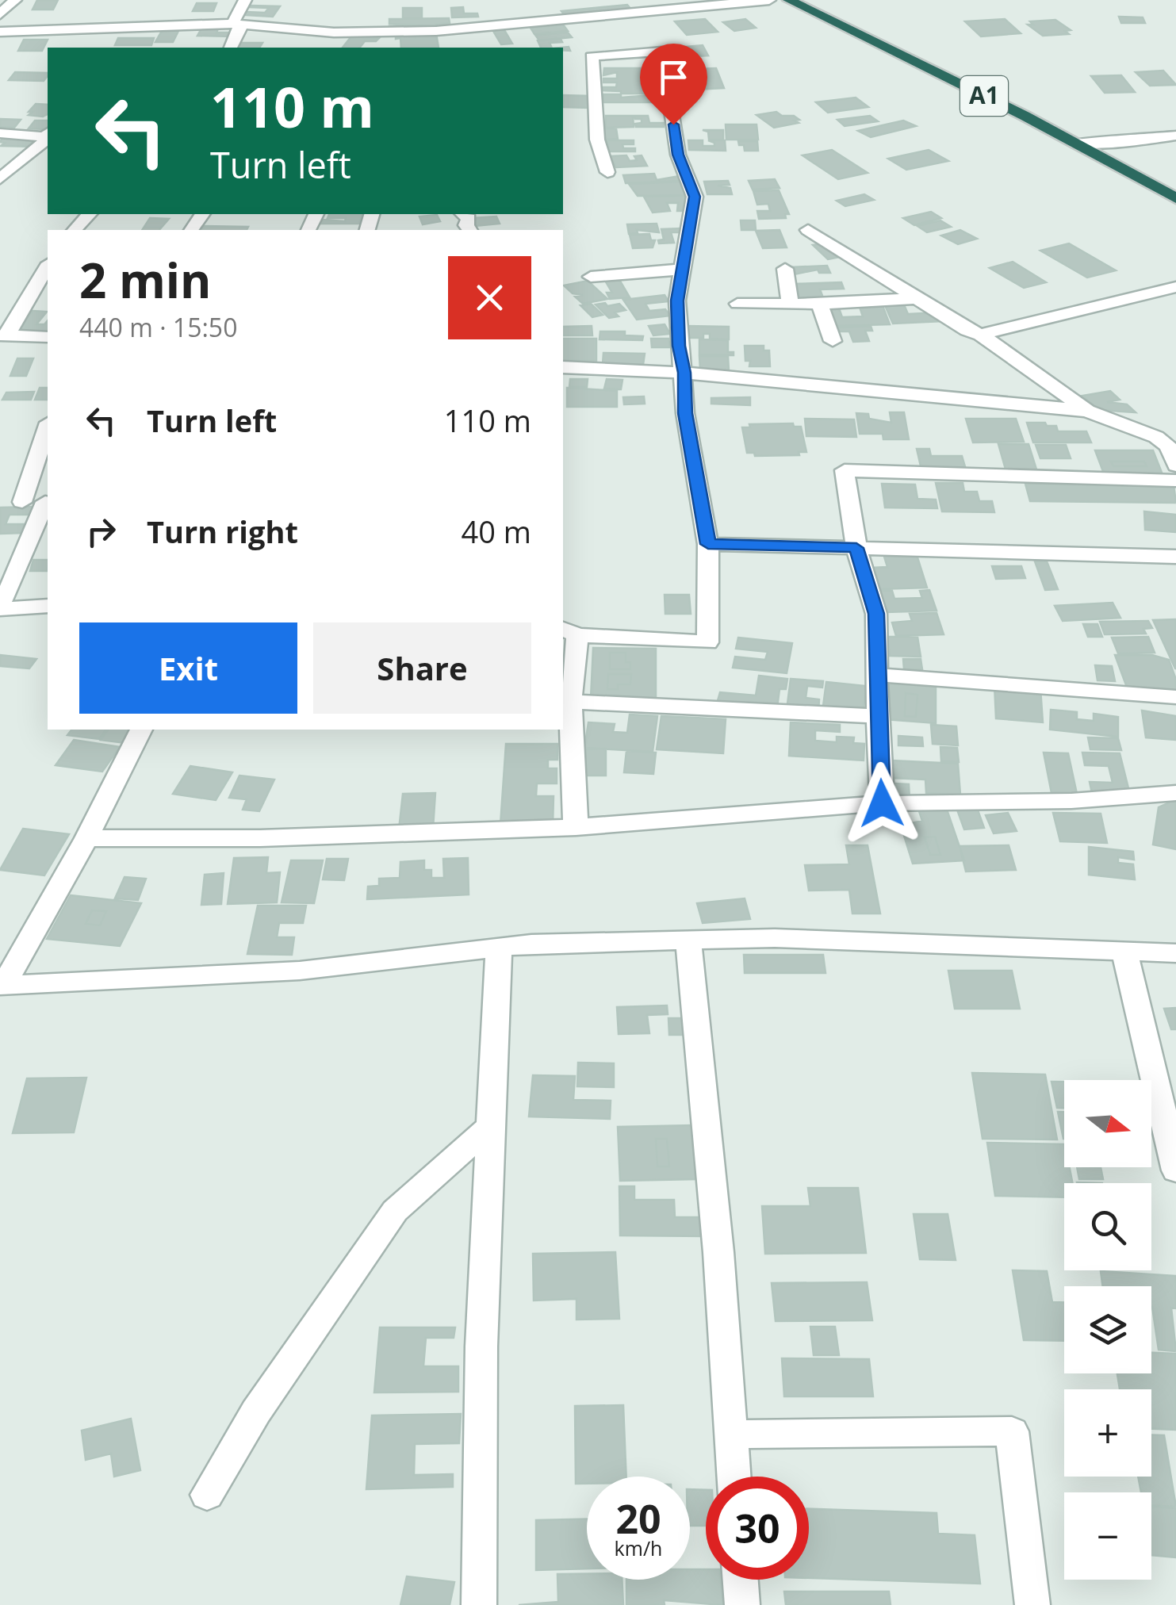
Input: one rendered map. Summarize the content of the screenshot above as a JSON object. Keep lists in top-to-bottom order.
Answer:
{
  "streets": {
    "highway": ["A1"]
  },
  "north": "right",
  "page": {
    "turn": ["110 m", "Turn left"],
    "heading": ["2 min", "440 m · 15:50"],
    "list": [
      {
        "name": "Turn left",
        "value": "110 m"
      },
      {
        "name": "Turn right",
        "value": "40 m"
      }
    ],
    "buttons": ["Exit", "Share"],
    "map_buttons": ["+", "−"],
    "speed": "20 km/h",
    "limit": "30"
  }
}
